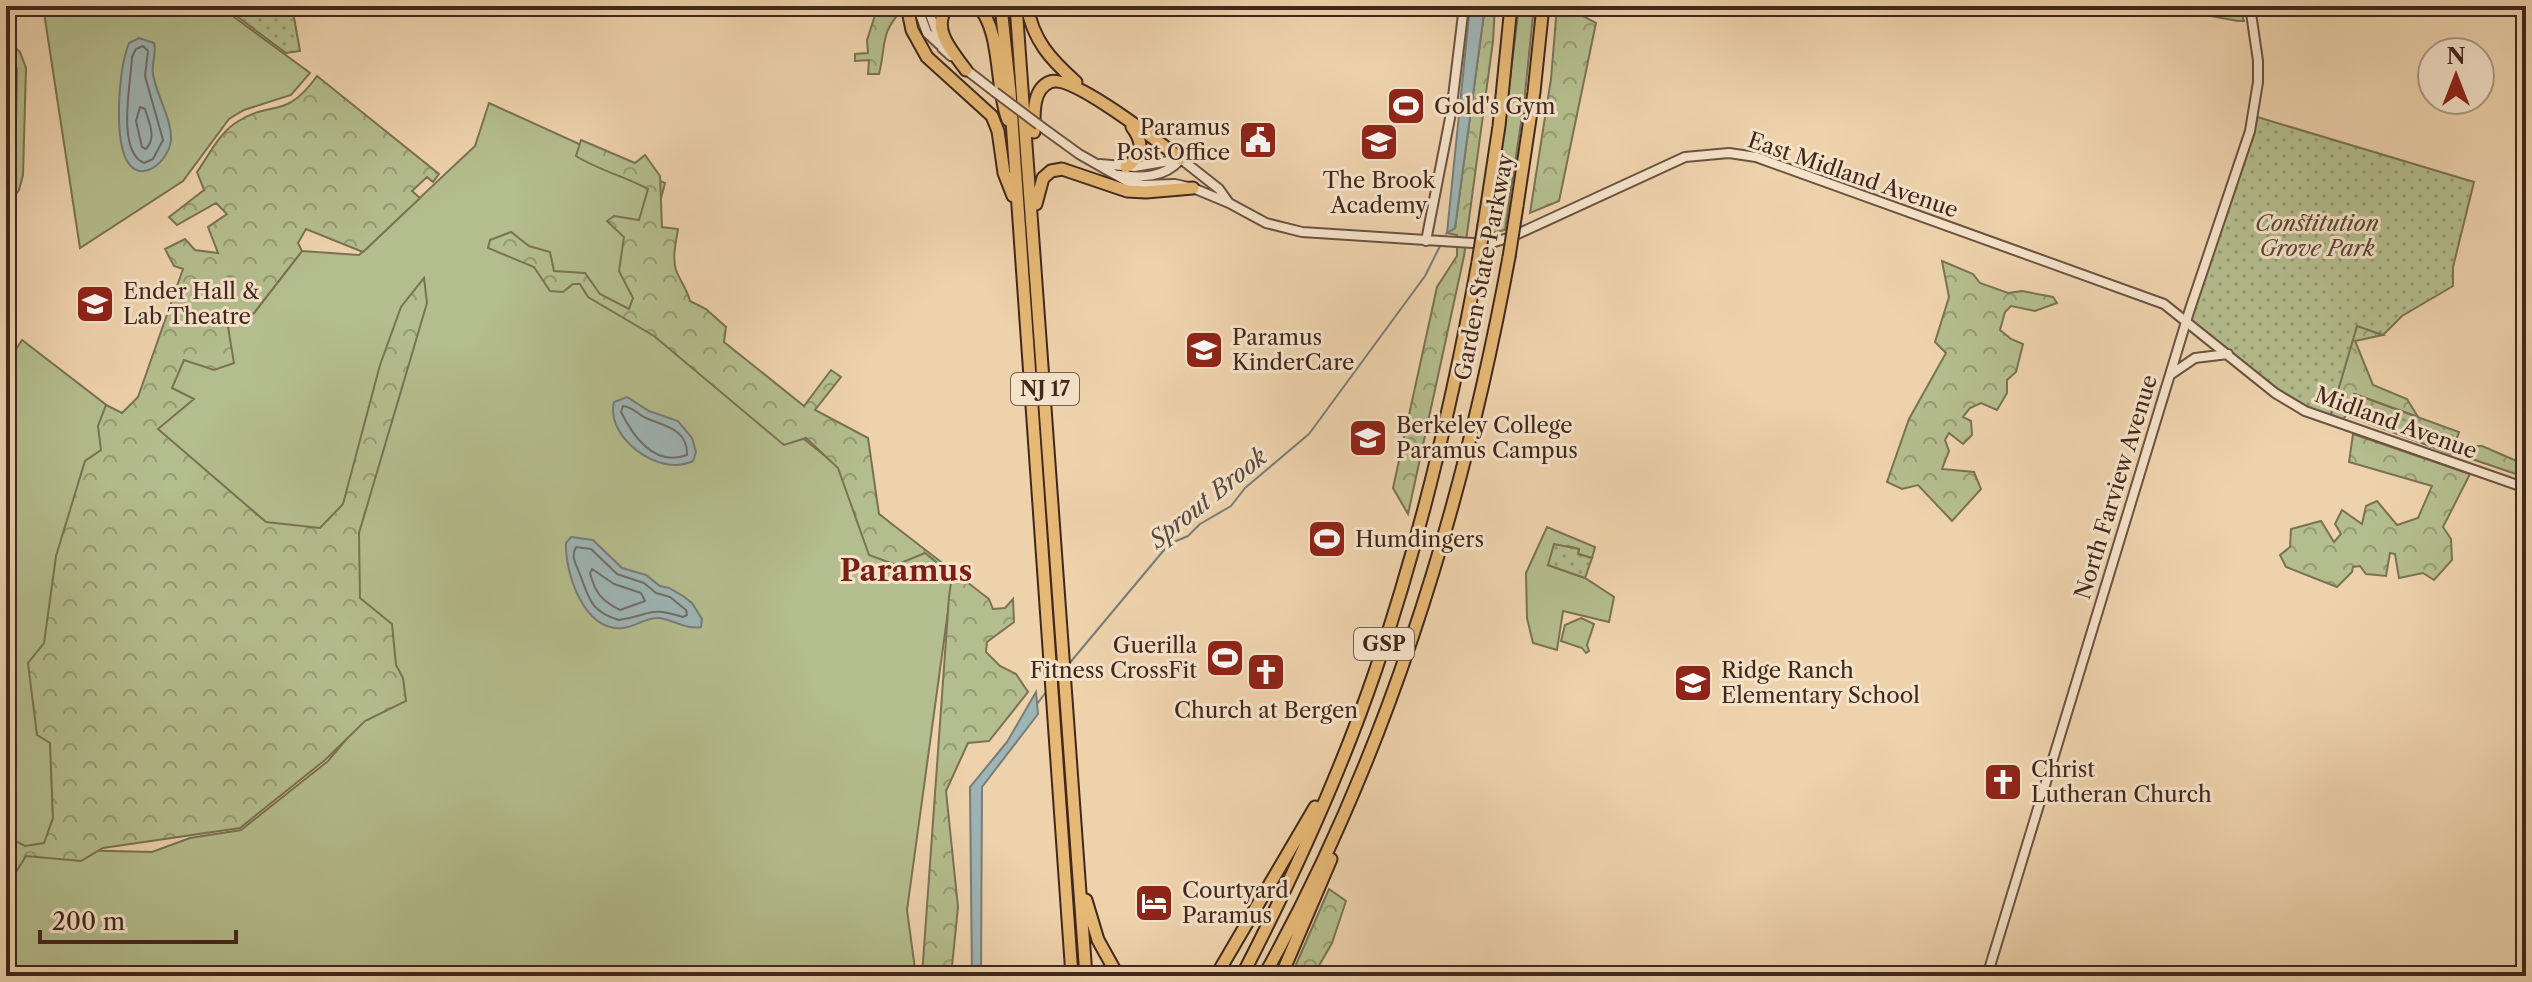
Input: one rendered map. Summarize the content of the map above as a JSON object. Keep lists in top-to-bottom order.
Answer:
{
  "streets": {
    "highway": ["Garden State Parkway", "NJ 17", "GSP"],
    "street": ["East Midland Avenue", "Midland Avenue", "North Farview Avenue"]
  },
  "crossings": [
    ["East Midland Avenue", "Midland Avenue"],
    ["East Midland Avenue", "North Farview Avenue"],
    ["Midland Avenue", "North Farview Avenue"]
  ],
  "districts": ["Paramus"],
  "water": ["Sprout Brook"],
  "parks": ["Constitution Grove Park"],
  "places": {
    "sports": ["Gold's Gym", "Humdingers", "Guerilla Fitness CrossFit"],
    "public building": ["Paramus Post Office"],
    "school or university": [
      "The Brook Academy",
      "Ender Hall & Lab Theatre",
      "Paramus KinderCare",
      "Berkeley College Paramus Campus",
      "Ridge Ranch Elementary School"
    ],
    "church": ["Church at Bergen", "Christ Lutheran Church"],
    "hotel": ["Courtyard Paramus"]
  },
  "scale_bar": "200 m",
  "north": "top"
}
